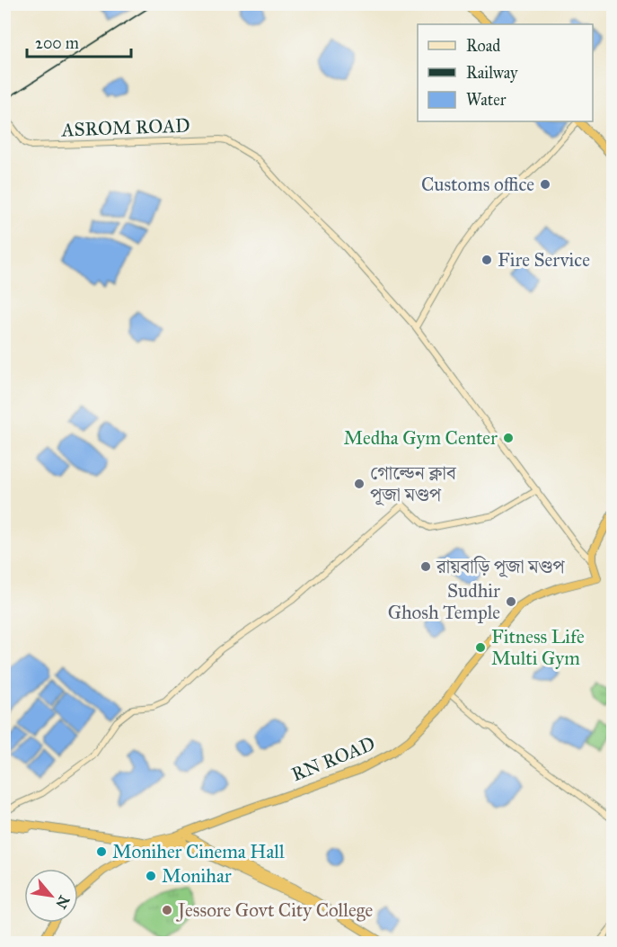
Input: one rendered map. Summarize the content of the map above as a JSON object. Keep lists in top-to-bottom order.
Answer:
{
  "streets": {
    "highway": ["RN ROAD"],
    "street": ["ASROM ROAD"]
  },
  "places": [
    "Customs office",
    "Fire Service",
    "Medha Gym Center",
    "গোল্ডেন ক্লাব পূজা মণ্ডপ",
    "রায়বাড়ি পূজা মণ্ডপ",
    "Sudhir Ghosh Temple",
    "Fitness Life Multi Gym",
    "Moniher Cinema Hall",
    "Monihar",
    "Jessore Govt City College"
  ],
  "legend": ["Road", "Railway", "Water"],
  "scale_bar": "200 m",
  "north": "bottom right"
}
